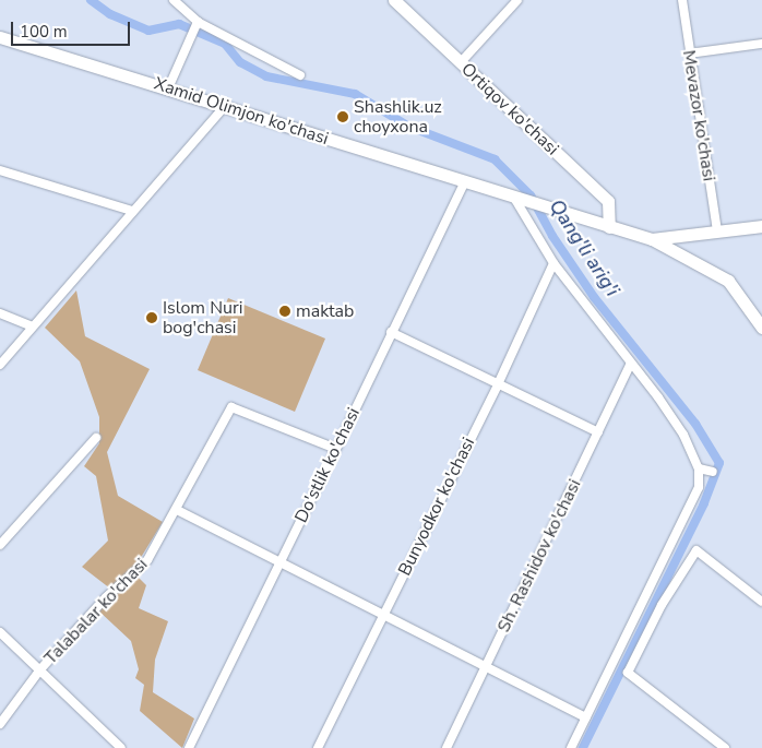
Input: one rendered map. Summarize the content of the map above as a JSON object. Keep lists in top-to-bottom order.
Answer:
{
  "streets": {
    "main road": ["Ortiqov ko'chasi", "Xamid Olimjon ko'chasi"],
    "street": [
      "Mevazor ko'chasi",
      "Do'stlik ko'chasi",
      "Bunyodkor ko'chasi",
      "Sh. Rashidov ko'chasi",
      "Talabalar ko'chasi"
    ]
  },
  "crossings": [
    ["Ortiqov ko'chasi", "Xamid Olimjon ko'chasi"],
    ["Xamid Olimjon ko'chasi", "Do'stlik ko'chasi"],
    ["Do'stlik ko'chasi", "Talabalar ko'chasi"]
  ],
  "water": ["Qang'li arig'i"],
  "places": ["Shashlik.uz choyxona", "maktab", "Islom Nuri bog'chasi"],
  "scale_bar": "100 m"
}
